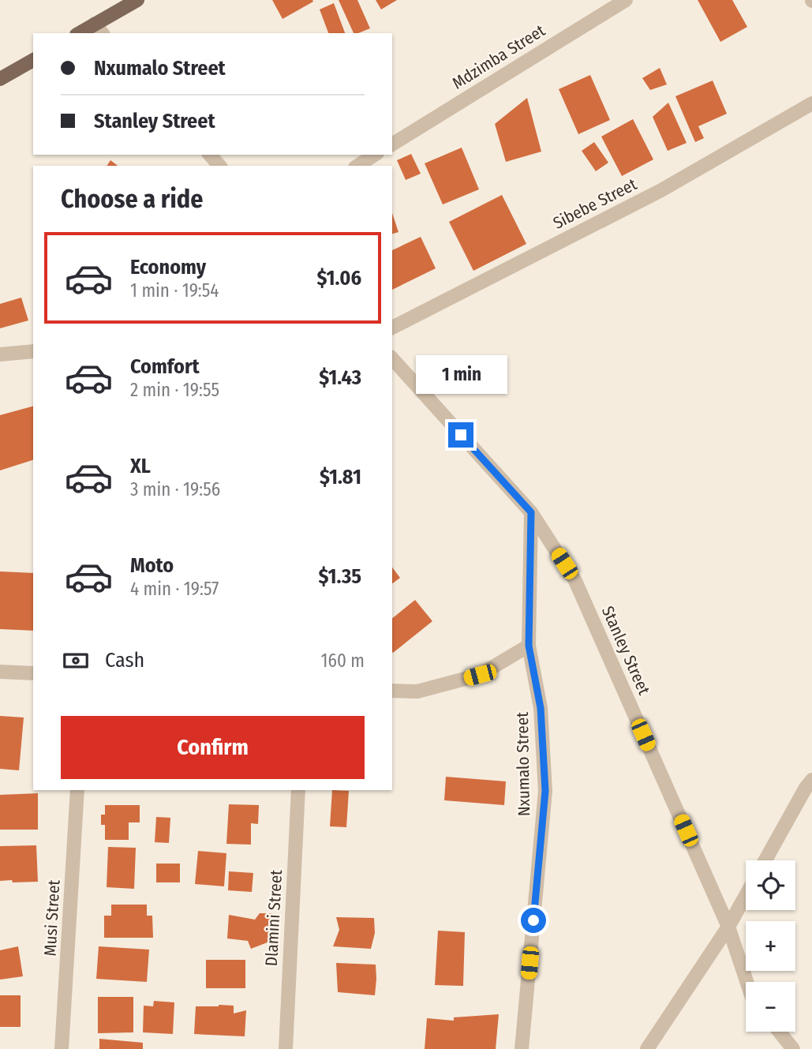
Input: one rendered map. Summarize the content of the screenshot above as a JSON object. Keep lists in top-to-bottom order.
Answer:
{
  "streets": {
    "street": [
      "Mdzimba Street",
      "Sibebe Street",
      "Stanley Street",
      "Nxumalo Street",
      "Musi Street",
      "Dlamini Street"
    ]
  },
  "crossings": [
    ["Stanley Street", "Nxumalo Street"]
  ],
  "page": {
    "banner": ["Nxumalo Street", "Stanley Street"],
    "heading": "Choose a ride",
    "list": [
      {
        "name": "Economy",
        "note": "1 min · 19:54",
        "value": "$1.06"
      },
      {
        "name": "Comfort",
        "note": "2 min · 19:55",
        "value": "$1.43"
      },
      {
        "name": "XL",
        "note": "3 min · 19:56",
        "value": "$1.81"
      },
      {
        "name": "Moto",
        "note": "4 min · 19:57",
        "value": "$1.35"
      }
    ],
    "bubble": "1 min",
    "pay": ["Cash", "160 m"],
    "buttons": "Confirm",
    "map_buttons": ["+", "−"]
  }
}
